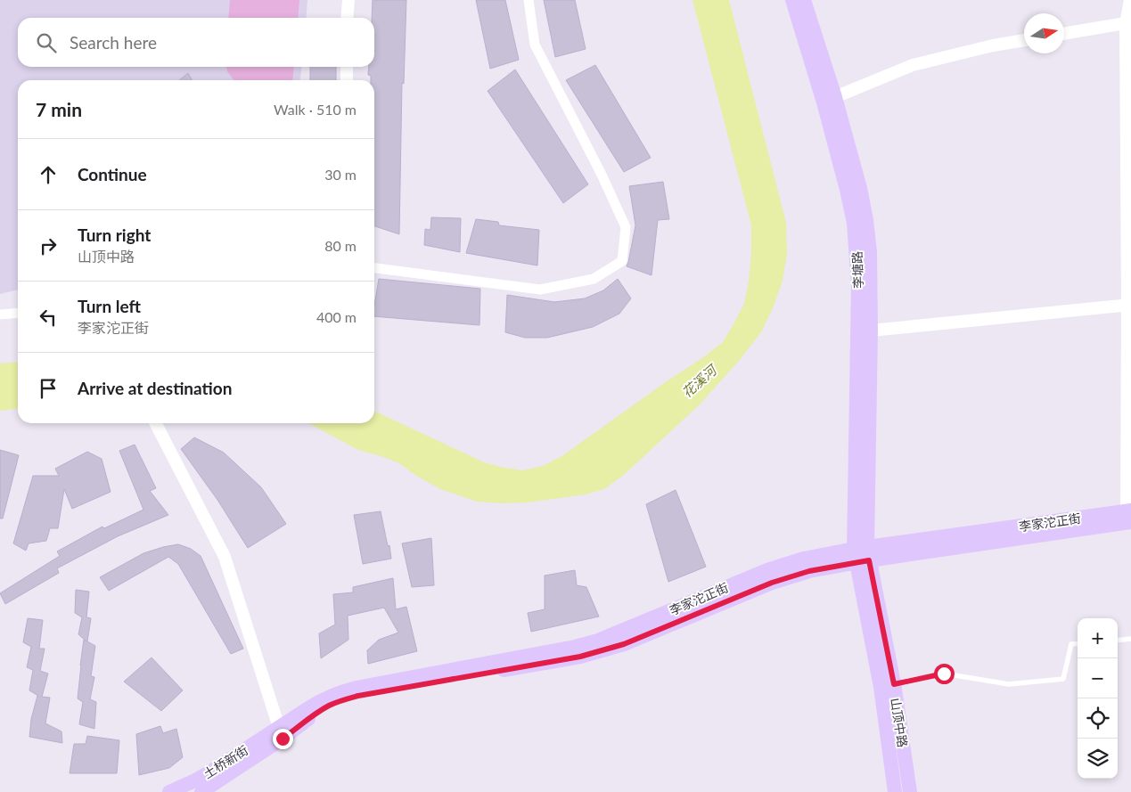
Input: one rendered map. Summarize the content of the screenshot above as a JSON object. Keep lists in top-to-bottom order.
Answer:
{
  "streets": {
    "main road": [
      "李塘路",
      "李家沱正街",
      "山顶中路",
      "土桥新街"
    ]
  },
  "crossings": [
    ["李塘路", "李家沱正街"],
    ["李塘路", "山顶中路"],
    ["李家沱正街", "山顶中路"],
    ["李家沱正街", "土桥新街"]
  ],
  "water": ["花溪河"],
  "north": "right",
  "page": {
    "search": "Search here",
    "heading": ["7 min", "Walk · 510 m"],
    "list": [
      ["Continue", "30 m"],
      ["Turn right", "山顶中路", "80 m"],
      ["Turn left", "李家沱正街", "400 m"],
      "Arrive at destination"
    ],
    "map_buttons": ["+", "−"]
  }
}
